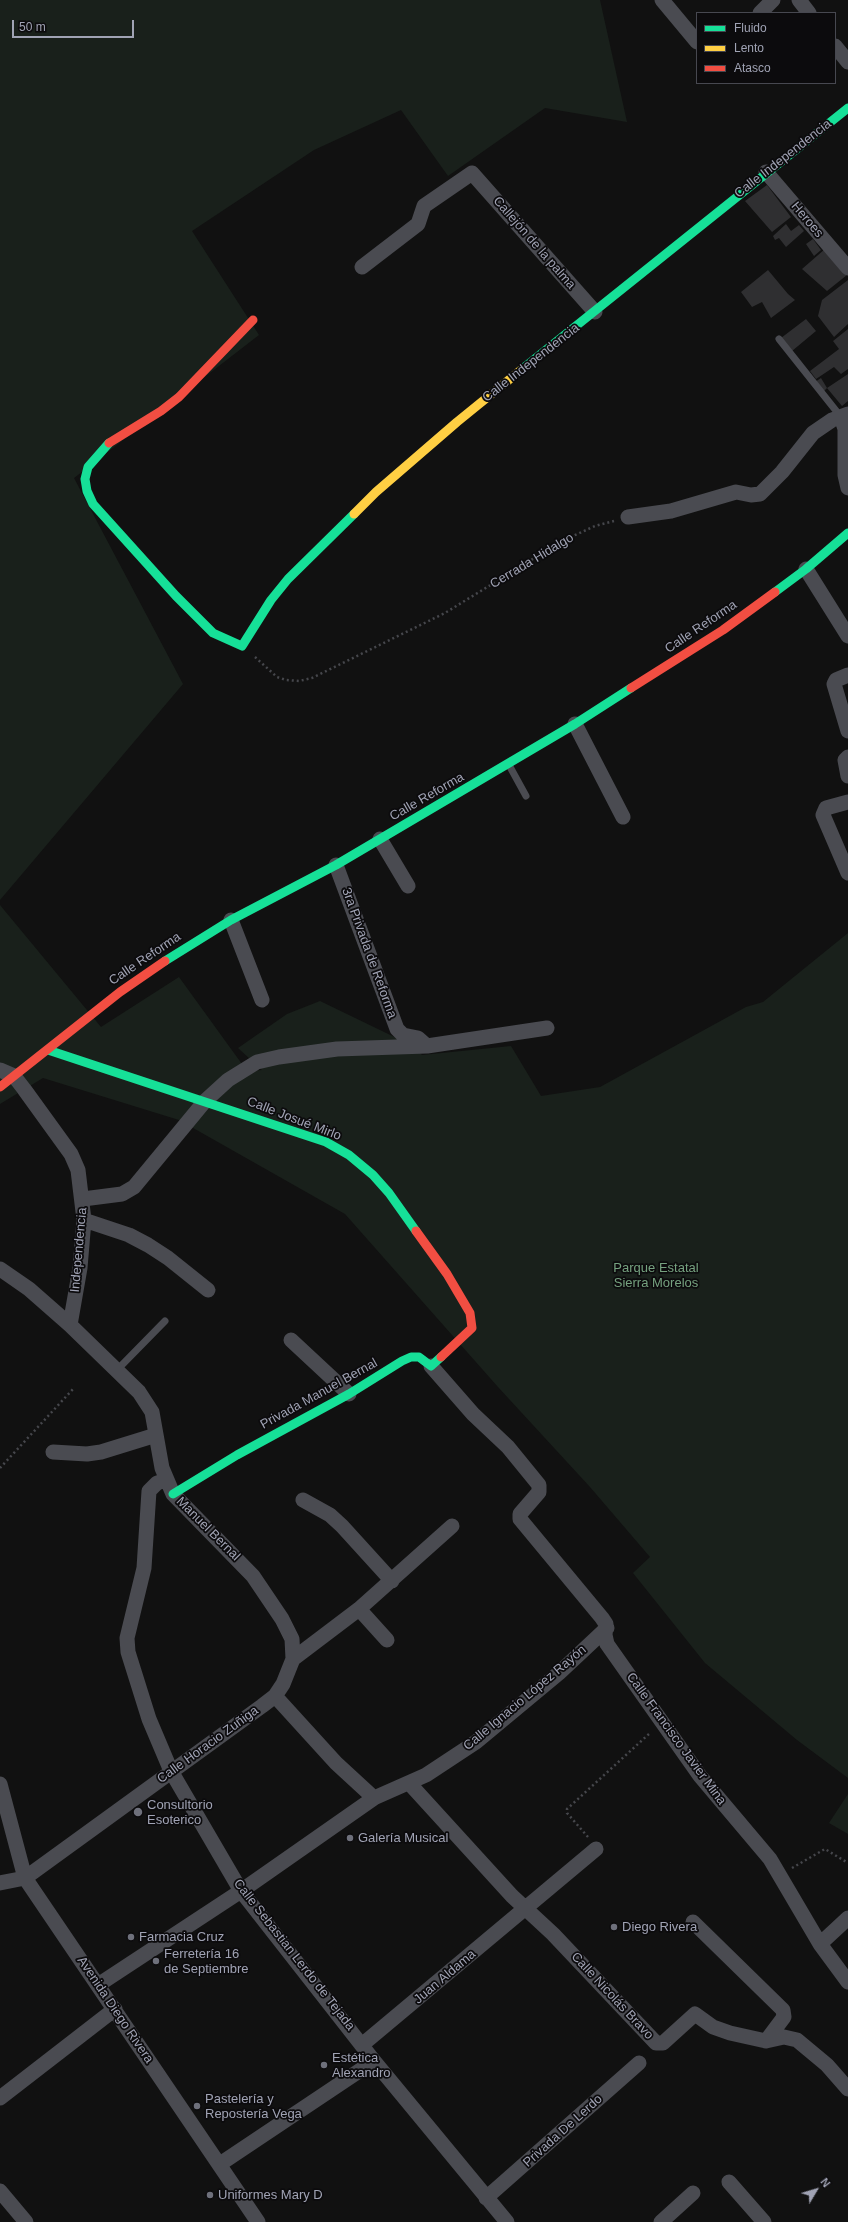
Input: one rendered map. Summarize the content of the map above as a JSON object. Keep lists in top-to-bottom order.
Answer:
{
  "streets": {
    "street": [
      "Calle Independencia",
      "Heroes",
      "Callejón de la palma",
      "Calle Reforma",
      "3ra Privada de Reforma",
      "Calle Josué Mirlo",
      "Independencia",
      "Privada Manuel Bernal",
      "Manuel Bernal",
      "Calle Ignacio López Rayón",
      "Calle Francisco Javier Mina",
      "Calle Horacio Zuñiga",
      "Calle Sebastian Lerdo de Tejada",
      "Juan Aldama",
      "Calle Nicolás Bravo",
      "Avenida Diego Rivera",
      "Privada De Lerdo"
    ],
    "path": ["Cerrada Hidalgo"]
  },
  "crossings": [
    ["Calle Independencia", "Heroes"],
    ["Calle Independencia", "Callejón de la palma"],
    ["Calle Independencia", "Cerrada Hidalgo"],
    ["Calle Reforma", "3ra Privada de Reforma"],
    ["Calle Reforma", "Calle Josué Mirlo"],
    ["Calle Reforma", "Independencia"],
    ["Calle Josué Mirlo", "Privada Manuel Bernal"],
    ["Calle Josué Mirlo", "Calle Francisco Javier Mina"],
    ["Independencia", "Manuel Bernal"],
    ["Privada Manuel Bernal", "Manuel Bernal"],
    ["Privada Manuel Bernal", "Calle Francisco Javier Mina"],
    ["Manuel Bernal", "Calle Horacio Zuñiga"],
    ["Manuel Bernal", "Calle Sebastian Lerdo de Tejada"],
    ["Calle Ignacio López Rayón", "Calle Francisco Javier Mina"],
    ["Calle Ignacio López Rayón", "Calle Sebastian Lerdo de Tejada"],
    ["Calle Ignacio López Rayón", "Calle Nicolás Bravo"],
    ["Calle Ignacio López Rayón", "Avenida Diego Rivera"],
    ["Calle Horacio Zuñiga", "Calle Sebastian Lerdo de Tejada"],
    ["Calle Horacio Zuñiga", "Avenida Diego Rivera"],
    ["Calle Sebastian Lerdo de Tejada", "Juan Aldama"],
    ["Calle Sebastian Lerdo de Tejada", "Privada De Lerdo"],
    ["Juan Aldama", "Calle Nicolás Bravo"]
  ],
  "parks": ["Parque Estatal Sierra Morelos"],
  "places": [
    "Consultorio Esoterico",
    "Galería Musical",
    "Diego Rivera",
    "Farmacia Cruz",
    "Ferretería 16 de Septiembre",
    "Estética Alexandro",
    "Pastelería y Repostería Vega",
    "Uniformes Mary D"
  ],
  "legend": ["Fluido", "Lento", "Atasco"],
  "scale_bar": "50 m",
  "north": "top right"
}
